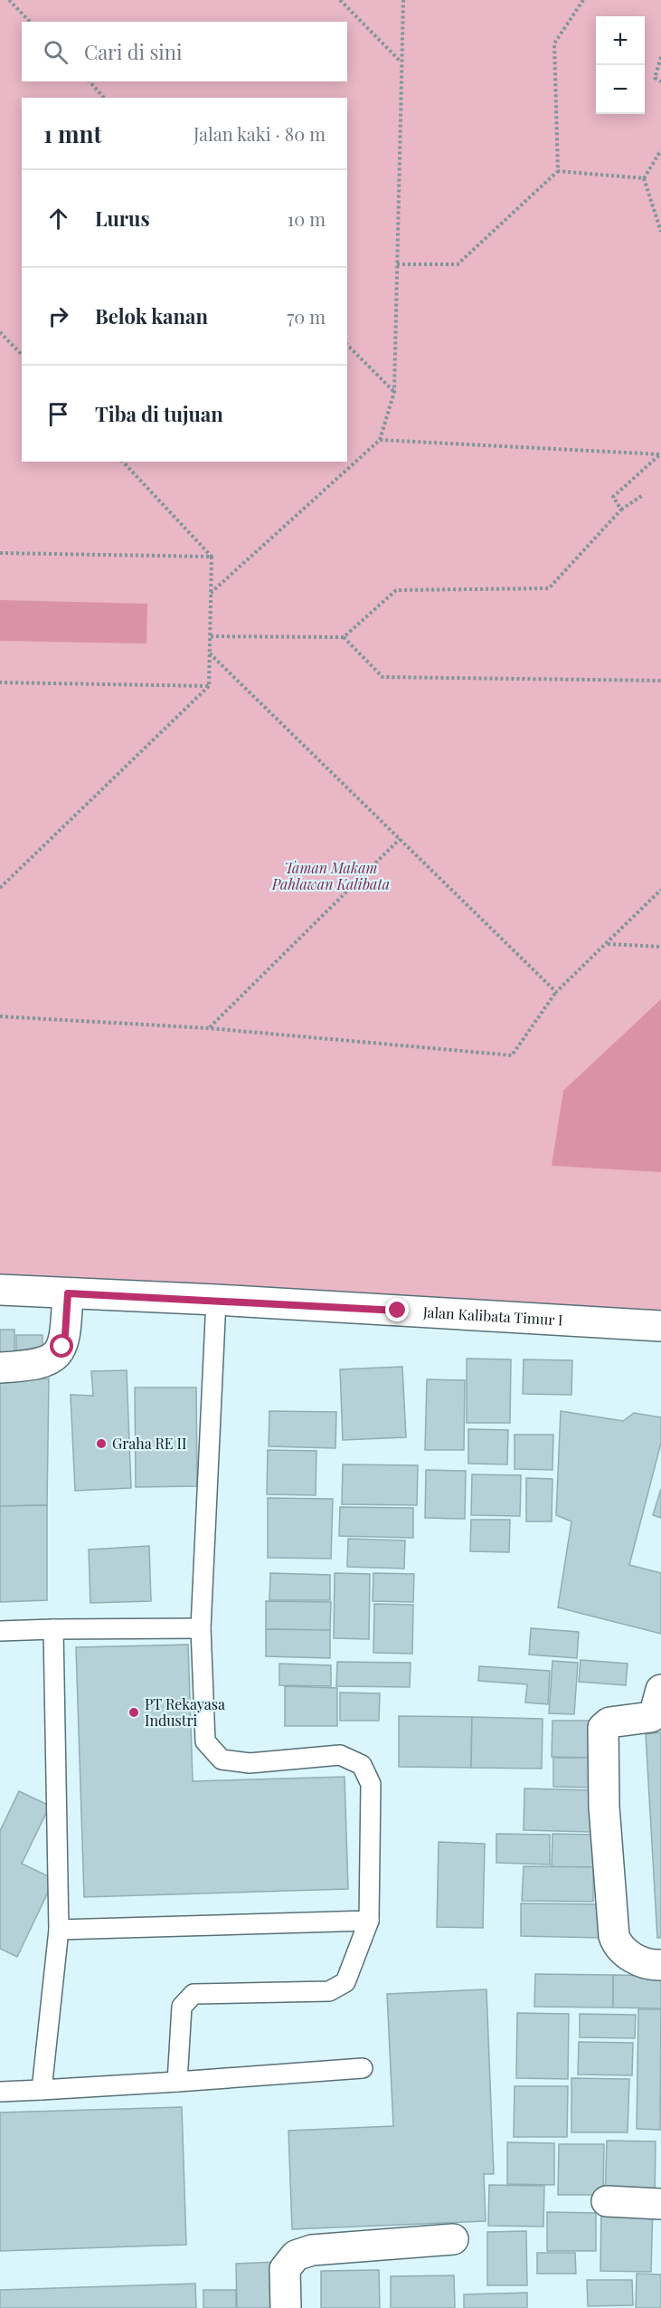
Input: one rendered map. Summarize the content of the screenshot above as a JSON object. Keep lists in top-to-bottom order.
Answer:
{
  "streets": {
    "street": ["Jalan Kalibata Timur I"]
  },
  "parks": ["Taman Makam Pahlawan Kalibata"],
  "places": ["Graha RE II", "PT Rekayasa Industri"],
  "page": {
    "map_buttons": ["+", "−"],
    "search": "Cari di sini",
    "heading": ["1 mnt", "Jalan kaki · 80 m"],
    "list": [
      ["Lurus", "10 m"],
      ["Belok kanan", "70 m"],
      "Tiba di tujuan"
    ]
  }
}
